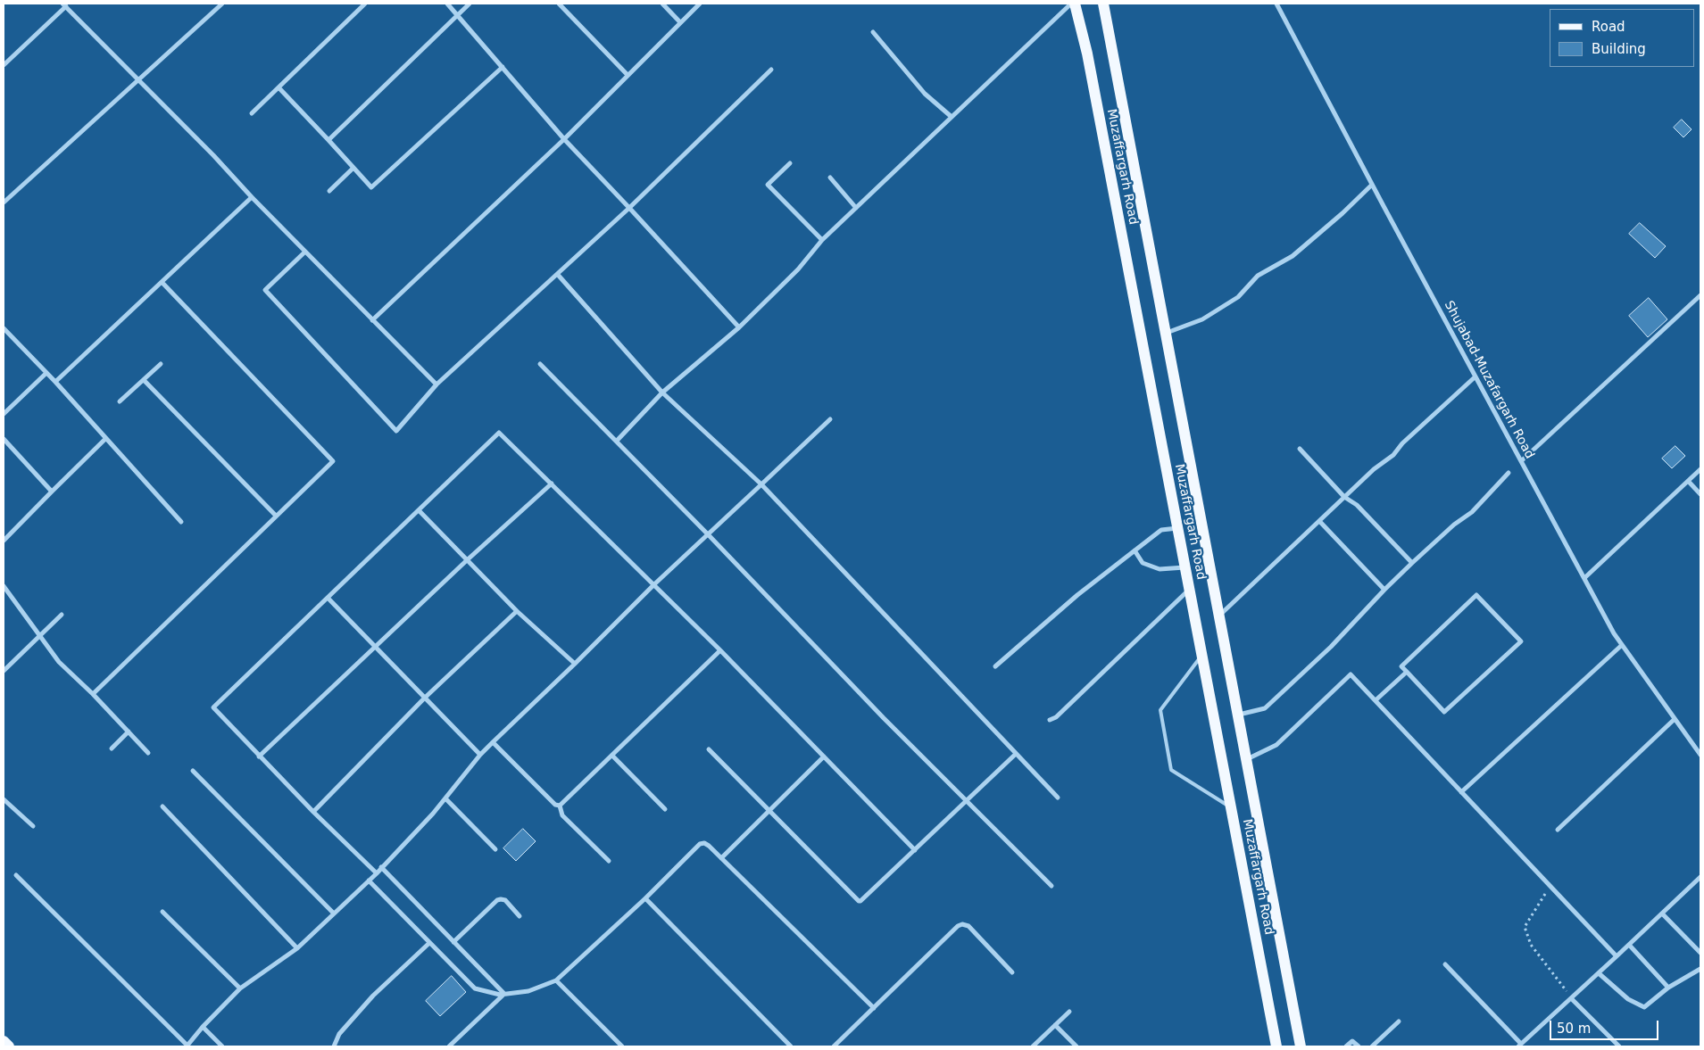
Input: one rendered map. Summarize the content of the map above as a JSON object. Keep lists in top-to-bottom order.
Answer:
{
  "streets": {
    "main road": ["Muzaffargarh Road"],
    "street": ["Shujabad-Muzafargarh Road"]
  },
  "legend": ["Road", "Building"],
  "scale_bar": "50 m"
}
